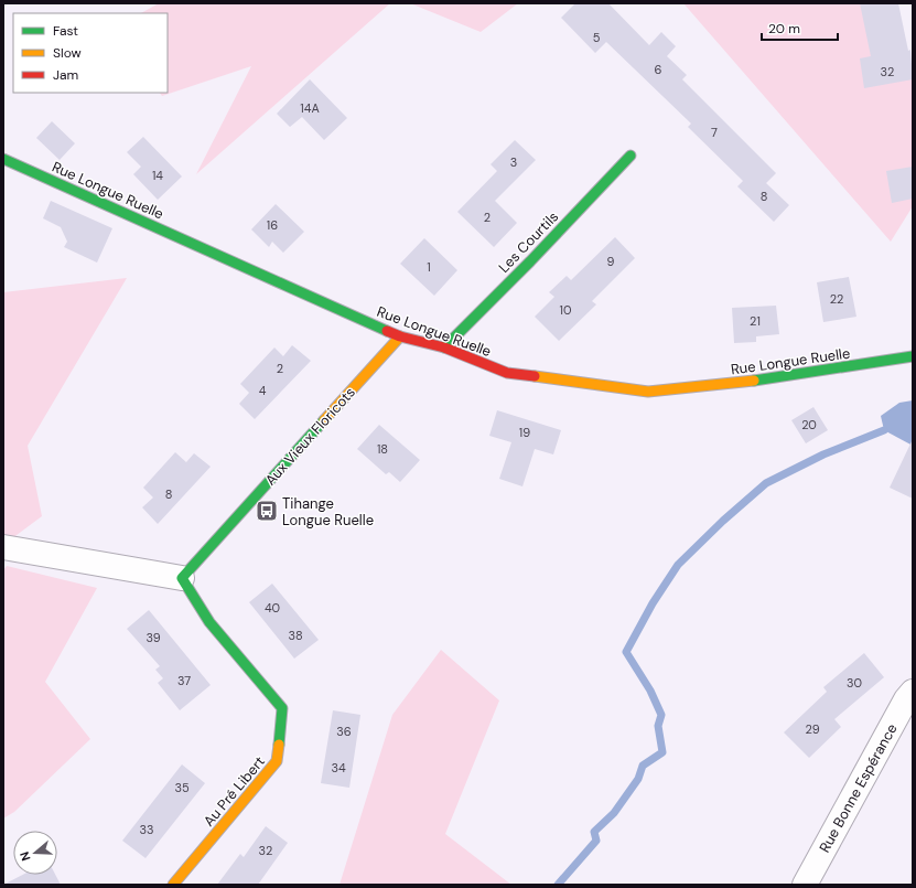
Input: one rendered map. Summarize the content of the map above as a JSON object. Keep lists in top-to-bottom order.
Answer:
{
  "streets": {
    "street": [
      "Rue Longue Ruelle",
      "Les Courtils",
      "Aux Vieux Floricots",
      "Rue Bonne Espérance",
      "Au Pré Libert"
    ]
  },
  "crossings": [
    ["Rue Longue Ruelle", "Les Courtils"],
    ["Rue Longue Ruelle", "Aux Vieux Floricots"],
    ["Aux Vieux Floricots", "Au Pré Libert"]
  ],
  "places": {
    "bus stop": ["Tihange Longue Ruelle"]
  },
  "house_numbers": [
    "5",
    "6",
    "32",
    "14A",
    "7",
    "3",
    "14",
    "8",
    "2",
    "16",
    "9",
    "1",
    "22",
    "10",
    "21",
    "2",
    "4",
    "20",
    "19",
    "18",
    "8",
    "40",
    "38",
    "39",
    "37",
    "30",
    "29",
    "36",
    "34",
    "35",
    "33",
    "32"
  ],
  "legend": ["Fast", "Slow", "Jam"],
  "scale_bar": "20 m",
  "north": "left"
}
